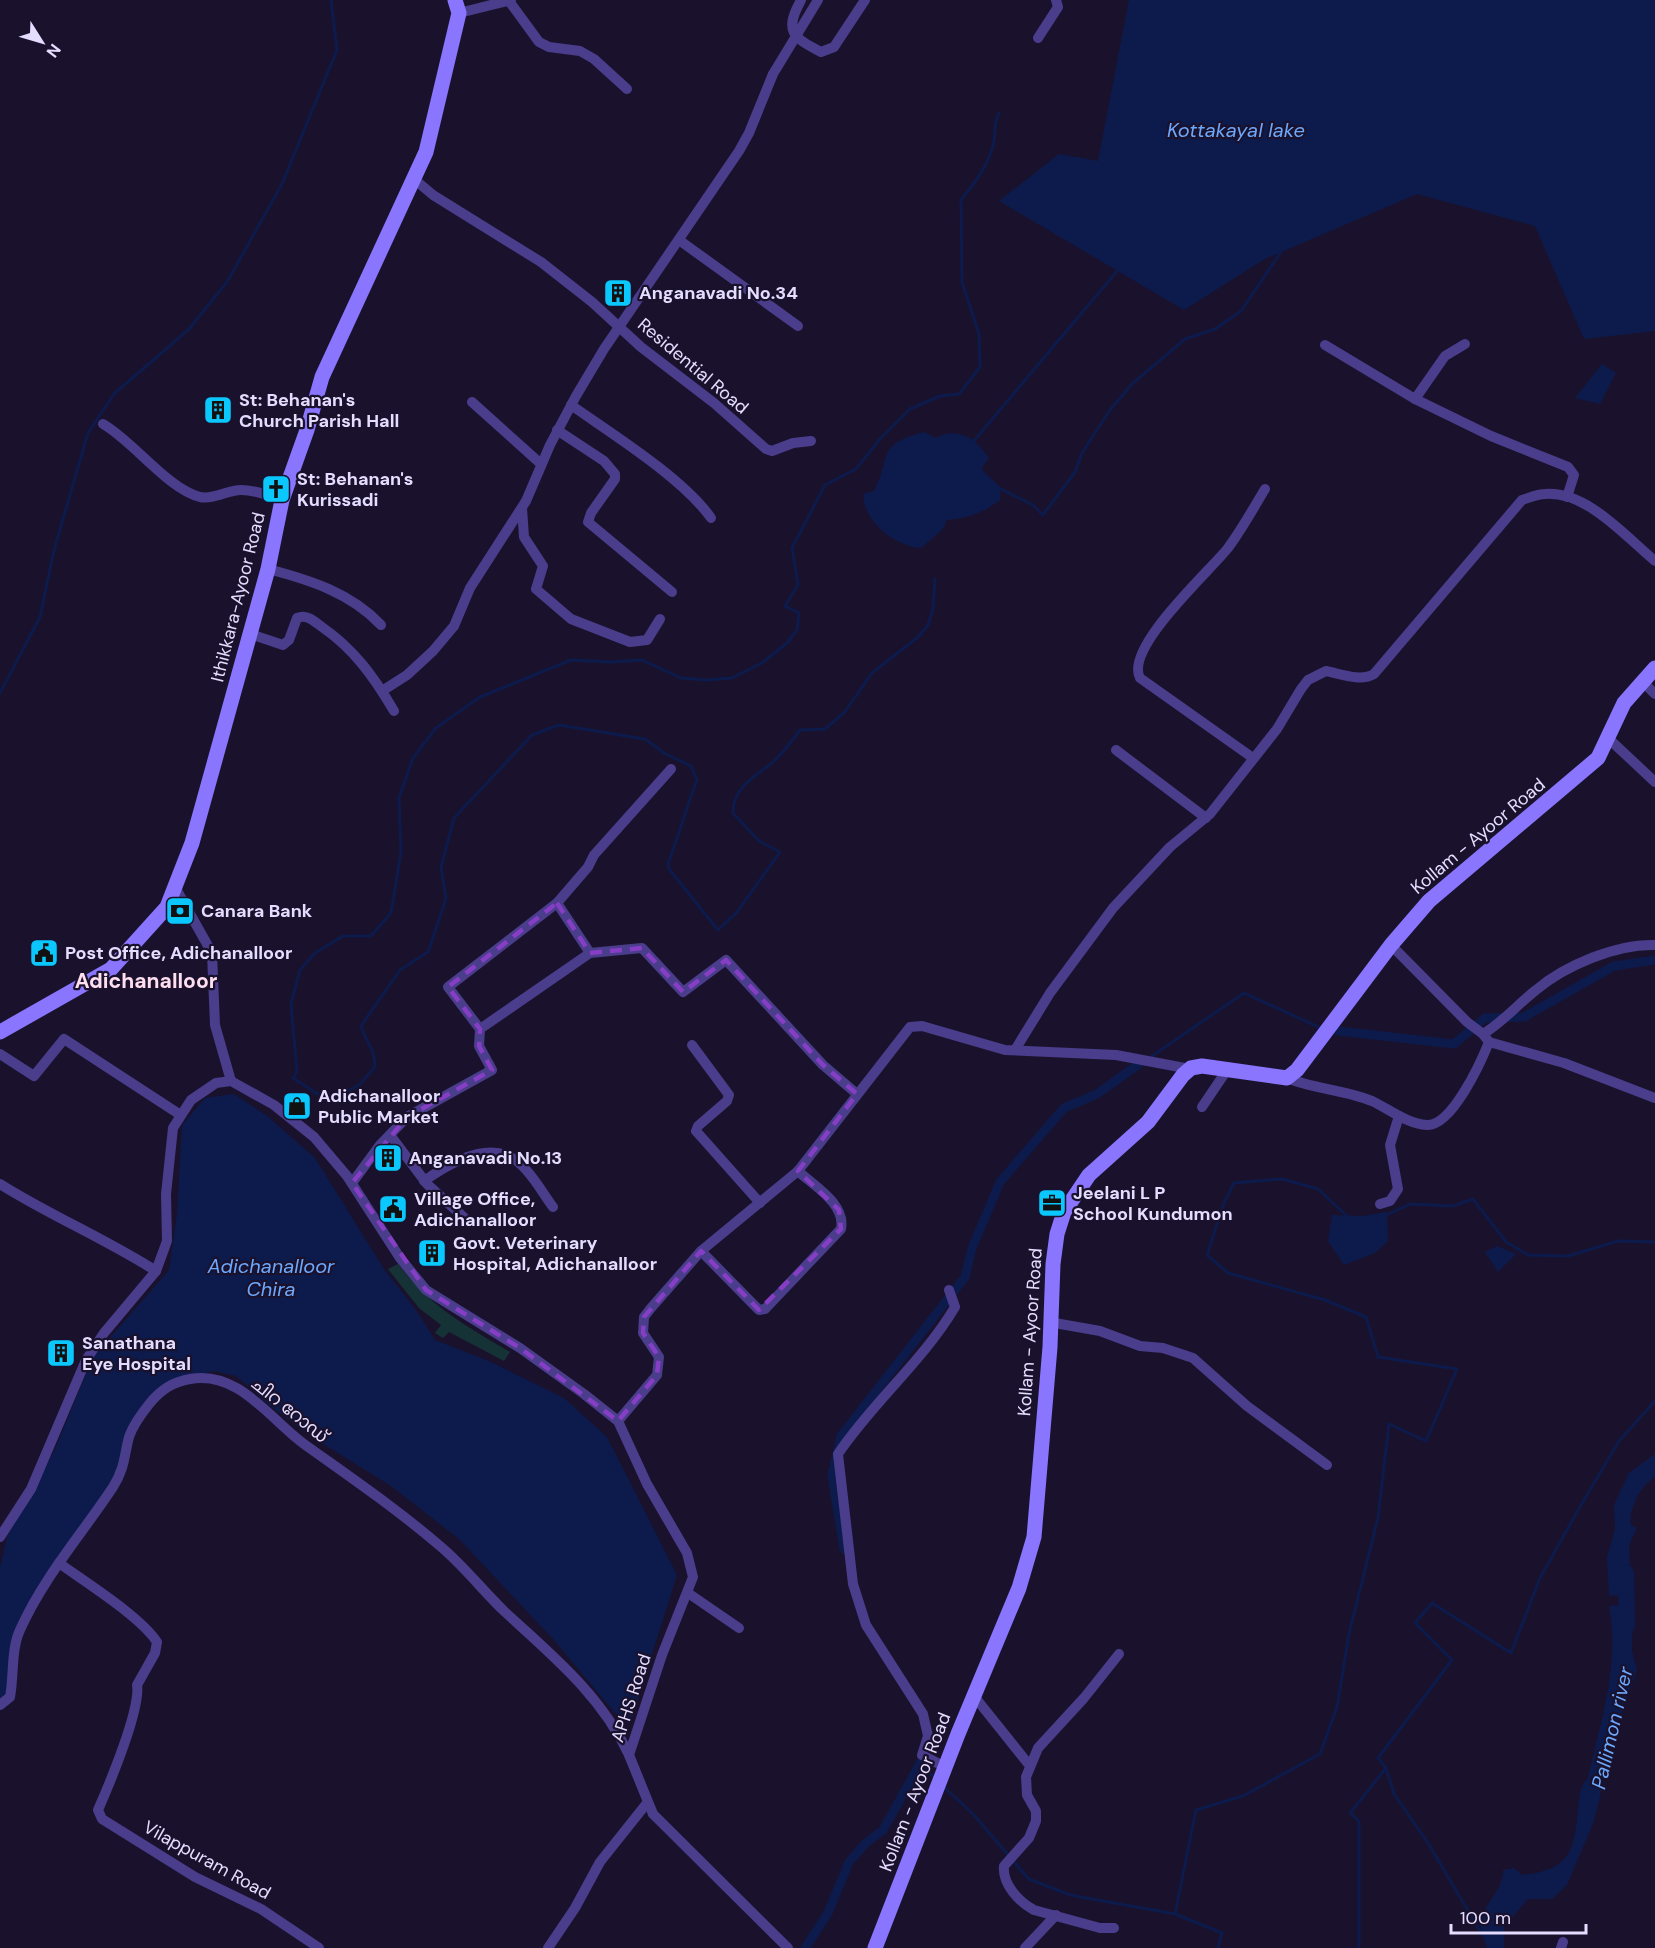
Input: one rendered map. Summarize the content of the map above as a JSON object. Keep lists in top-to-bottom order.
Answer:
{
  "streets": {
    "main road": ["Ithikkara-Ayoor Road", "Kollam - Ayoor Road"],
    "street": [
      "Residential Road",
      "ചിറ റോഡ്",
      "APHS Road",
      "Vilappuram Road"
    ]
  },
  "crossings": [
    ["Residential Road", "Ithikkara-Ayoor Road"],
    ["ചിറ റോഡ്", "APHS Road"],
    ["ചിറ റോഡ്", "Vilappuram Road"]
  ],
  "districts": ["Adichanalloor"],
  "water": ["Kottakayal lake", "Adichanalloor Chira", "Pallimon river"],
  "places": {
    "building": [
      "Anganavadi No.34",
      "St: Behanan's Church Parish Hall",
      "Anganavadi No.13",
      "Govt. Veterinary Hospital, Adichanalloor",
      "Sanathana Eye Hospital"
    ],
    "church": ["St: Behanan's Kurissadi"],
    "bank": ["Canara Bank"],
    "public building": ["Post Office, Adichanalloor", "Village Office, Adichanalloor"],
    "shop": ["Adichanalloor Public Market"],
    "office": ["Jeelani L P School Kundumon"]
  },
  "scale_bar": "100 m",
  "north": "bottom right"
}
